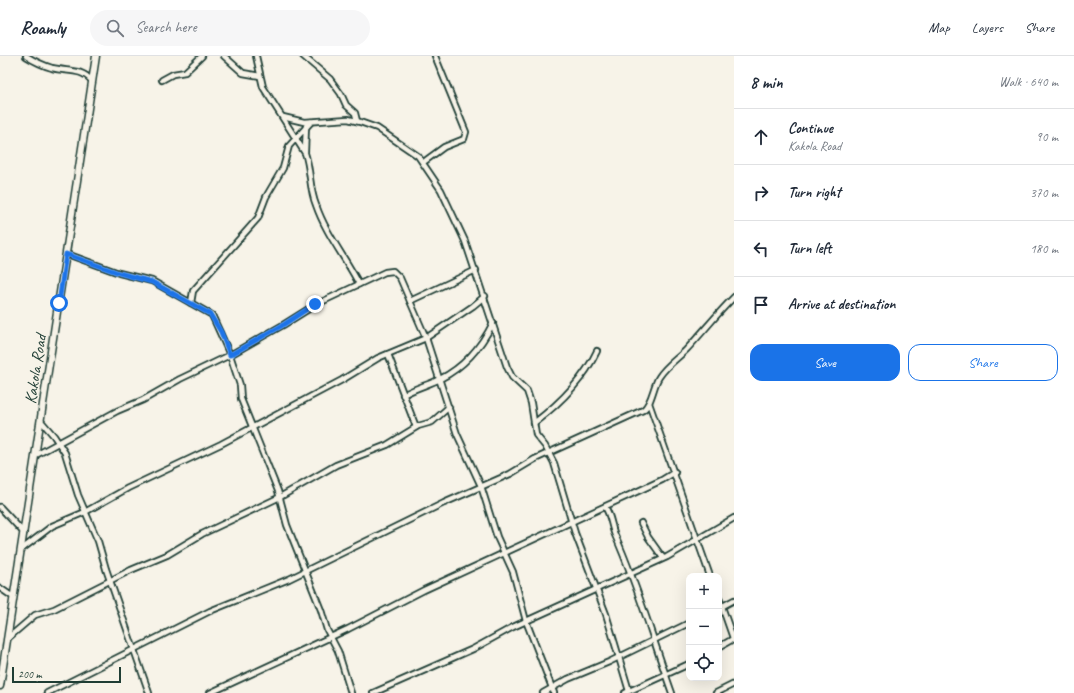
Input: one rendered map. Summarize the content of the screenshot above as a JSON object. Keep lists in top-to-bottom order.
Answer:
{
  "streets": {
    "main road": ["Kakola Road"]
  },
  "scale_bar": "200 m",
  "page": {
    "header": "Roamly",
    "search": "Search here",
    "nav": ["Map", "Layers", "Share"],
    "heading": ["8 min", "Walk · 640 m"],
    "list": [
      ["Continue", "Kakola Road", "90 m"],
      ["Turn right", "370 m"],
      ["Turn left", "180 m"],
      "Arrive at destination"
    ],
    "buttons": ["Save", "Share"],
    "map_buttons": ["+", "−"],
    "scale": "200 m"
  }
}
